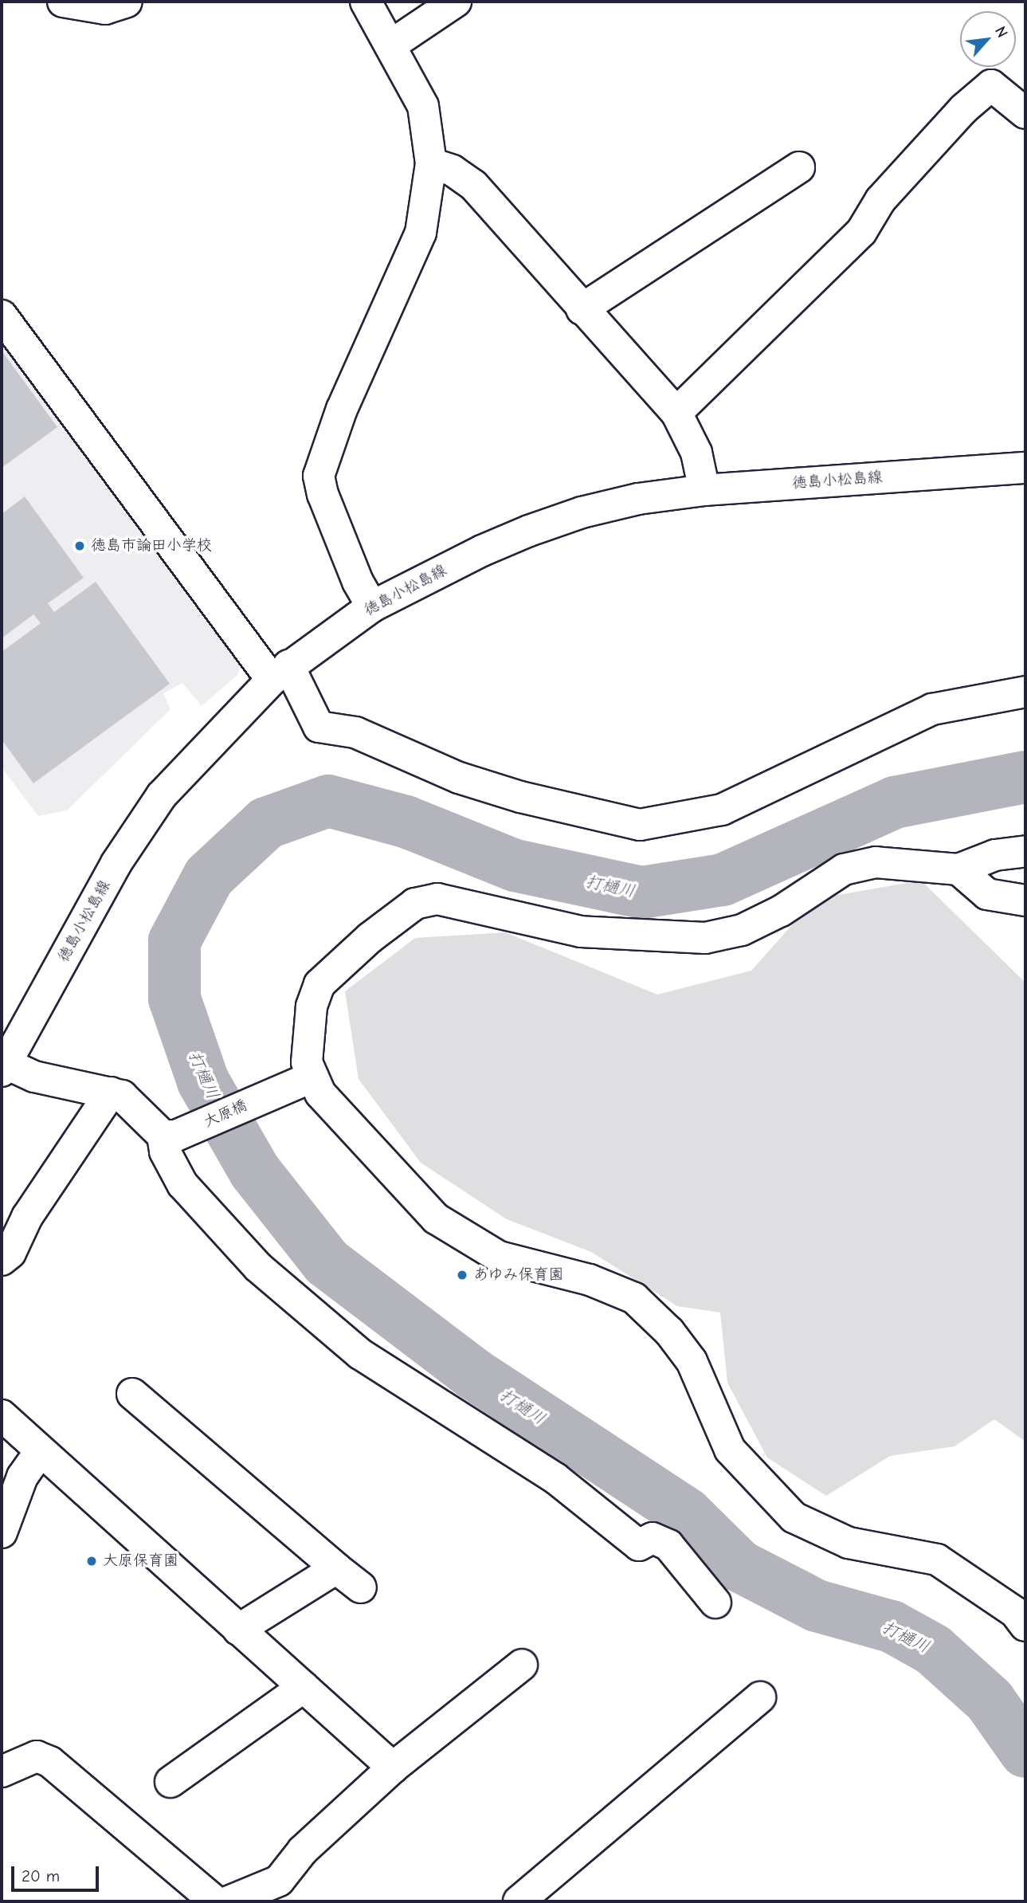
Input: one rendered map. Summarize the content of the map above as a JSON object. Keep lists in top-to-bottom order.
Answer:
{
  "streets": {
    "street": ["徳島小松島線", "大原橋"]
  },
  "water": ["打樋川"],
  "places": ["徳島市論田小学校", "あゆみ保育園", "大原保育園"],
  "scale_bar": "20 m",
  "north": "top right"
}
